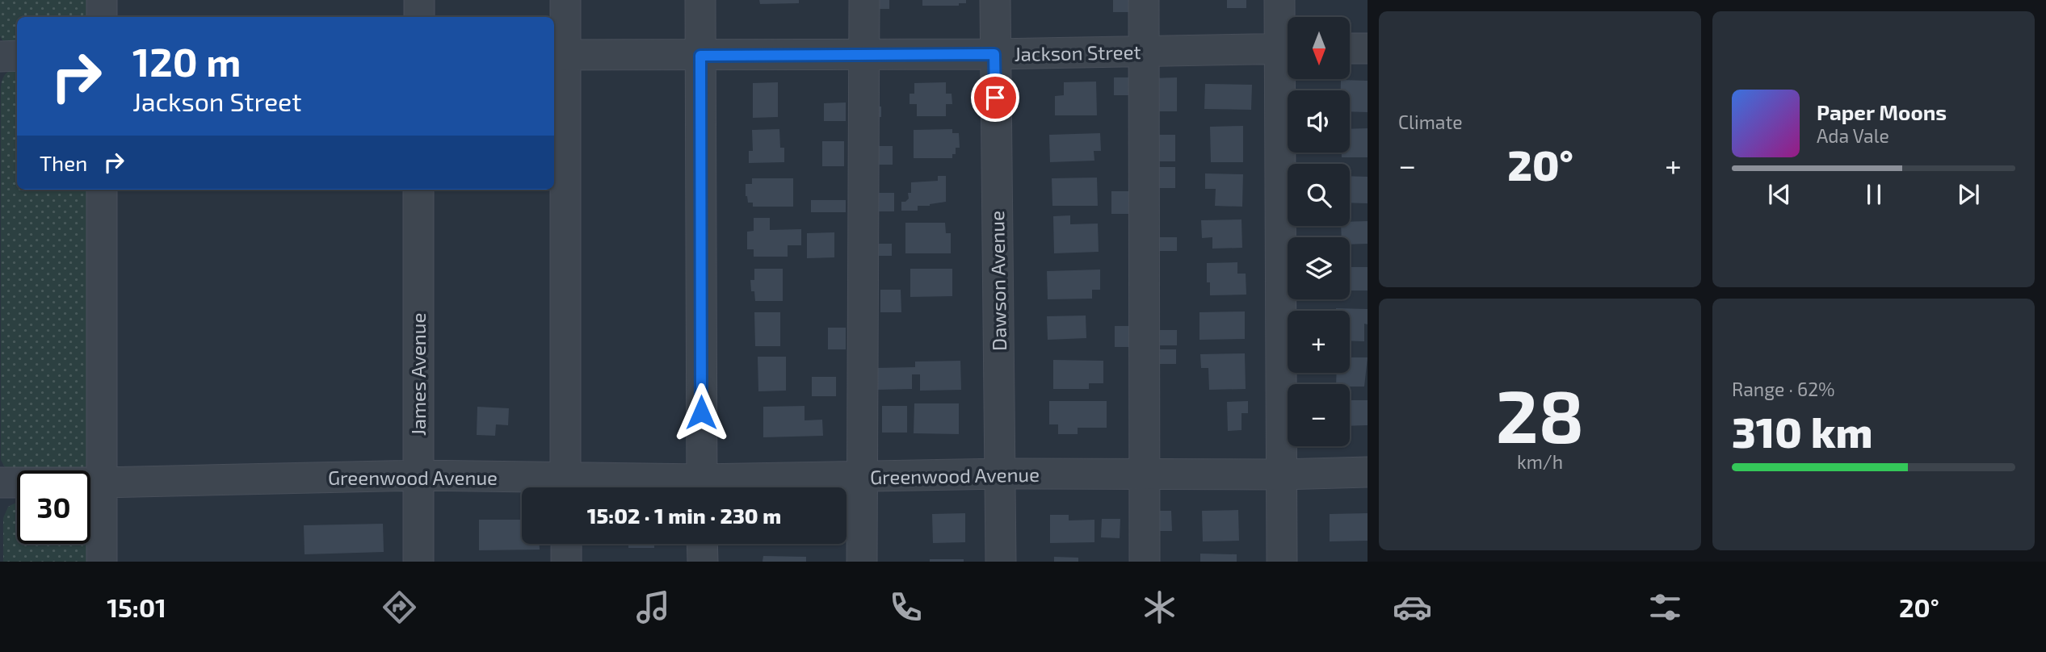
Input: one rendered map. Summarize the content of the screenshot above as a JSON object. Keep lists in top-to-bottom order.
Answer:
{
  "streets": {
    "street": [
      "Jackson Street",
      "Dawson Avenue",
      "James Avenue",
      "Greenwood Avenue"
    ]
  },
  "crossings": [
    ["Jackson Street", "Dawson Avenue"],
    ["Dawson Avenue", "Greenwood Avenue"],
    ["James Avenue", "Greenwood Avenue"]
  ],
  "north": "bottom",
  "page": {
    "tile": [
      "Climate",
      ["28", "km/h"],
      ["Range · 62%", "310 km"]
    ],
    "map_buttons": ["+", "−"],
    "turn": ["120 m", "Jackson Street"],
    "song": ["Paper Moons", "Ada Vale"],
    "then": "Then",
    "heat": ["−", "20°", "+"],
    "limit": "30",
    "trip": "15:02 · 1 min · 230 m",
    "tabs": ["15:01", "20°"]
  }
}
